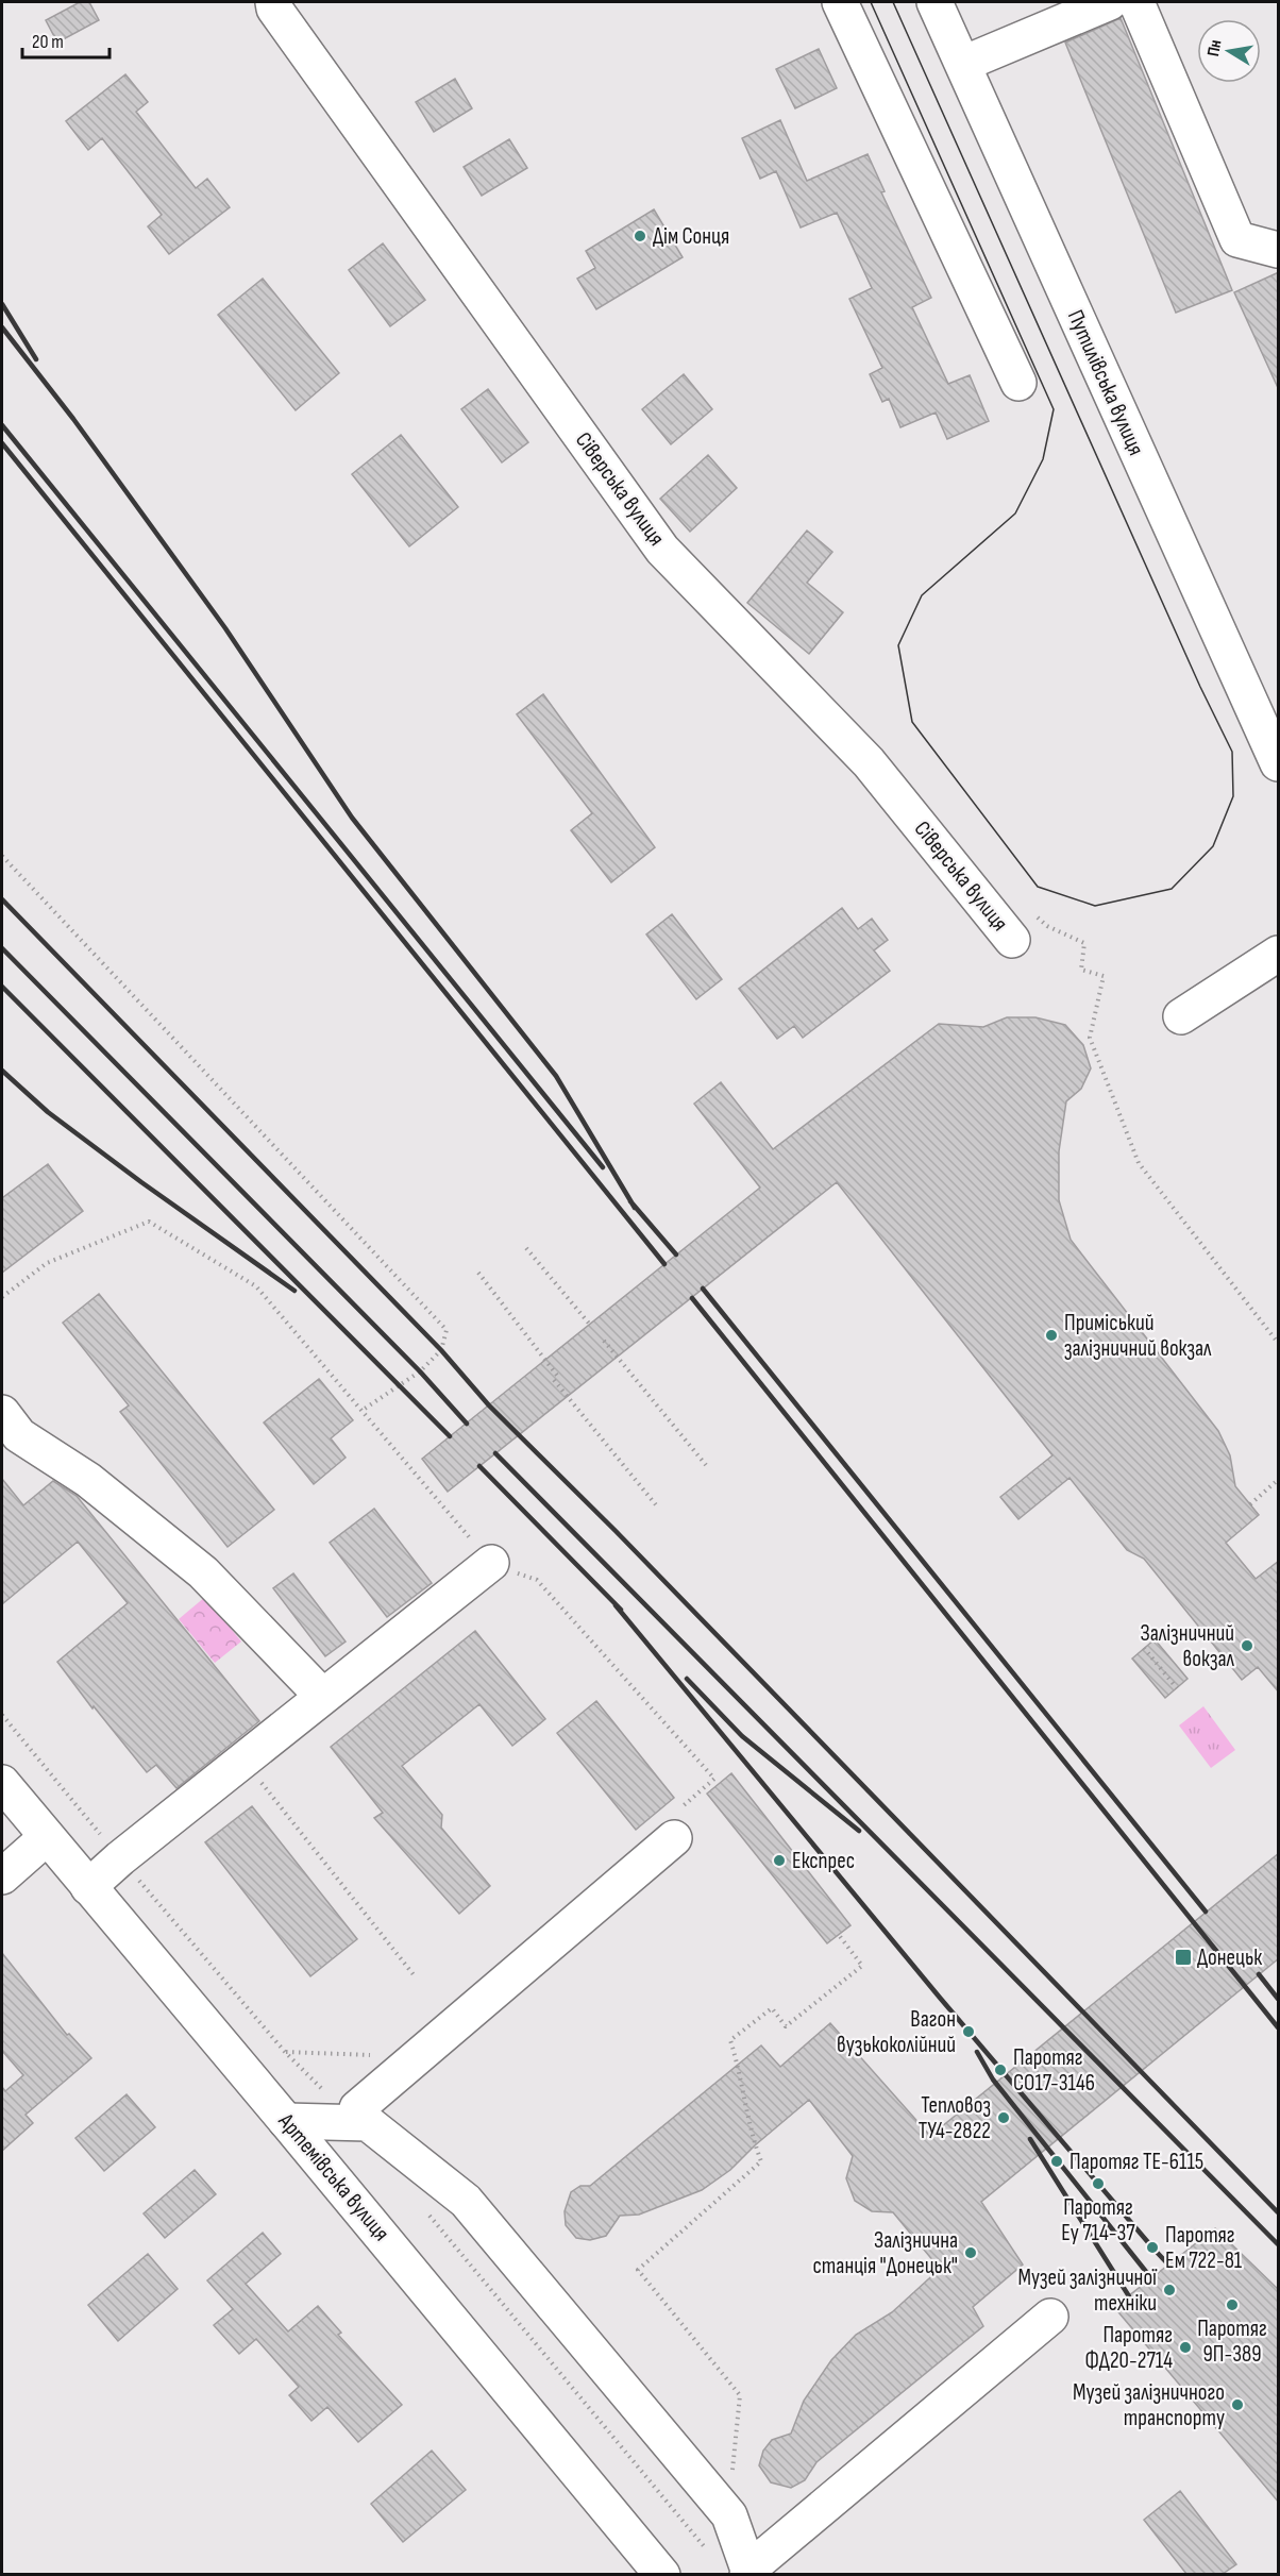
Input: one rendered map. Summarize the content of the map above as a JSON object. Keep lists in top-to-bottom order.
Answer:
{
  "streets": {
    "street": ["Путилівська вулиця", "Сіверська вулиця", "Артемівська вулиця"]
  },
  "places": {
    "other": [
      "Дім Сонця",
      "Приміський залізничний вокзал",
      "Залізничний вокзал",
      "Експрес",
      "Вагон вузькоколійний",
      "Паротяг СО17-3146",
      "Тепловоз ТУ4-2822",
      "Паротяг ТЕ-6115",
      "Паротяг Еу 714-37",
      "Паротяг Ем 722-81",
      "Залізнична станція \"Донецьк\"",
      "Музей залізничної техніки",
      "Паротяг 9П-389",
      "Паротяг ФД20-2714",
      "Музей залізничного транспорту"
    ],
    "transit": ["Донецьк"]
  },
  "scale_bar": "20 m",
  "north": "left"
}
